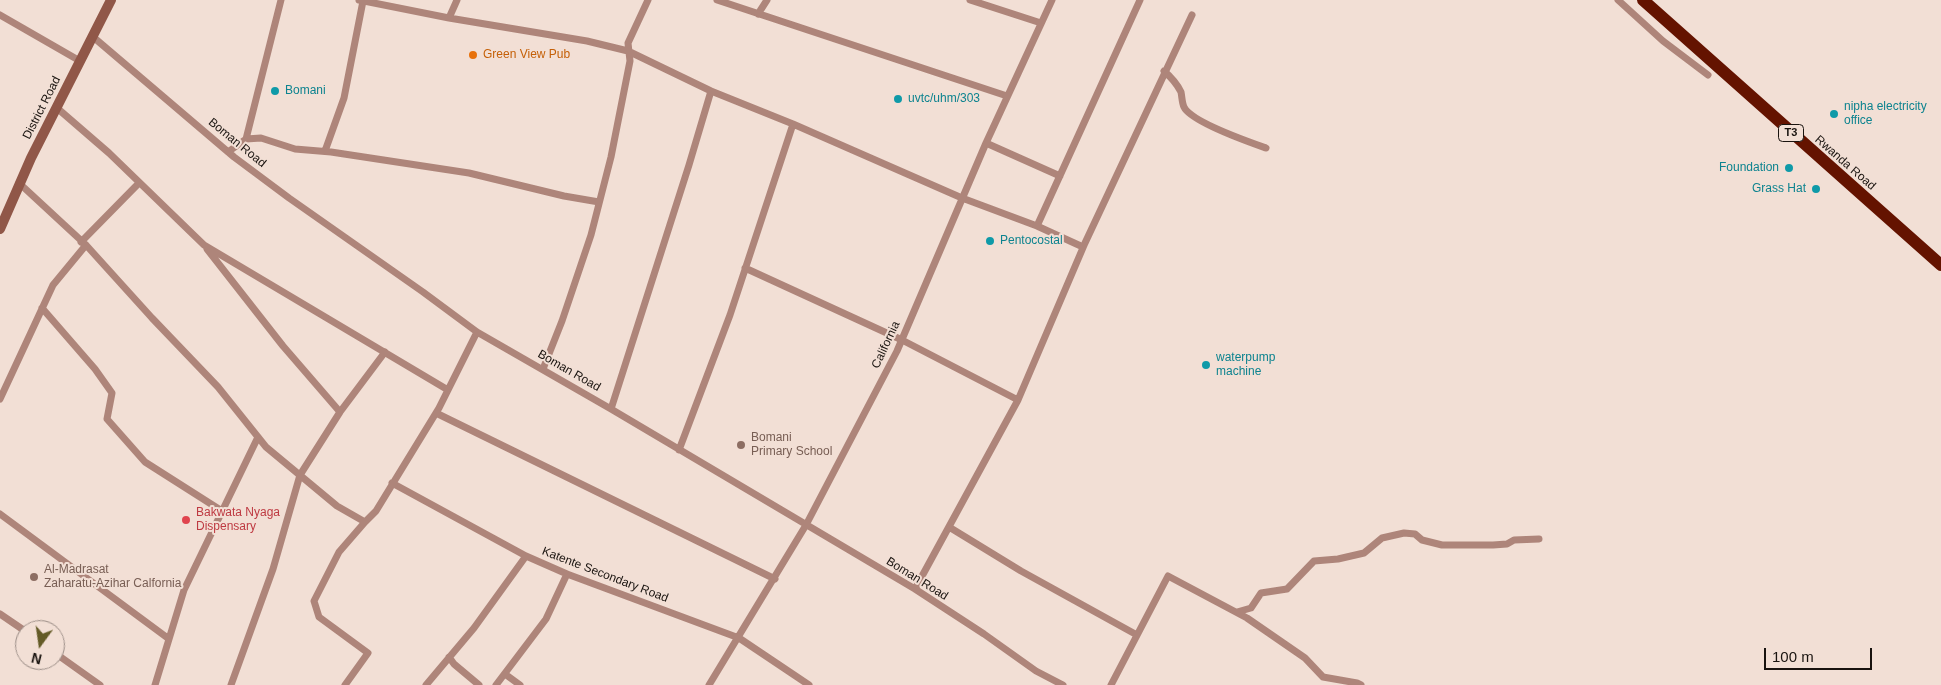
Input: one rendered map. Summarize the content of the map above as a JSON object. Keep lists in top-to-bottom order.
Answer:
{
  "streets": {
    "highway": ["T3", "Rwanda Road"],
    "street": [
      "District Road",
      "Boman Road",
      "California",
      "Katente Secondary Road"
    ]
  },
  "crossings": [
    ["District Road", "Boman Road"],
    ["Boman Road", "California"],
    ["California", "Katente Secondary Road"]
  ],
  "places": [
    "Green View Pub",
    "Bomani",
    "uvtc/uhm/303",
    "nipha electricity office",
    "Foundation",
    "Grass Hat",
    "Pentocostal",
    "waterpump machine",
    "Bomani Primary School",
    "Bakwata Nyaga Dispensary",
    "Al-Madrasat Zaharatu-Azihar Calfornia"
  ],
  "scale_bar": "100 m",
  "north": "bottom"
}
